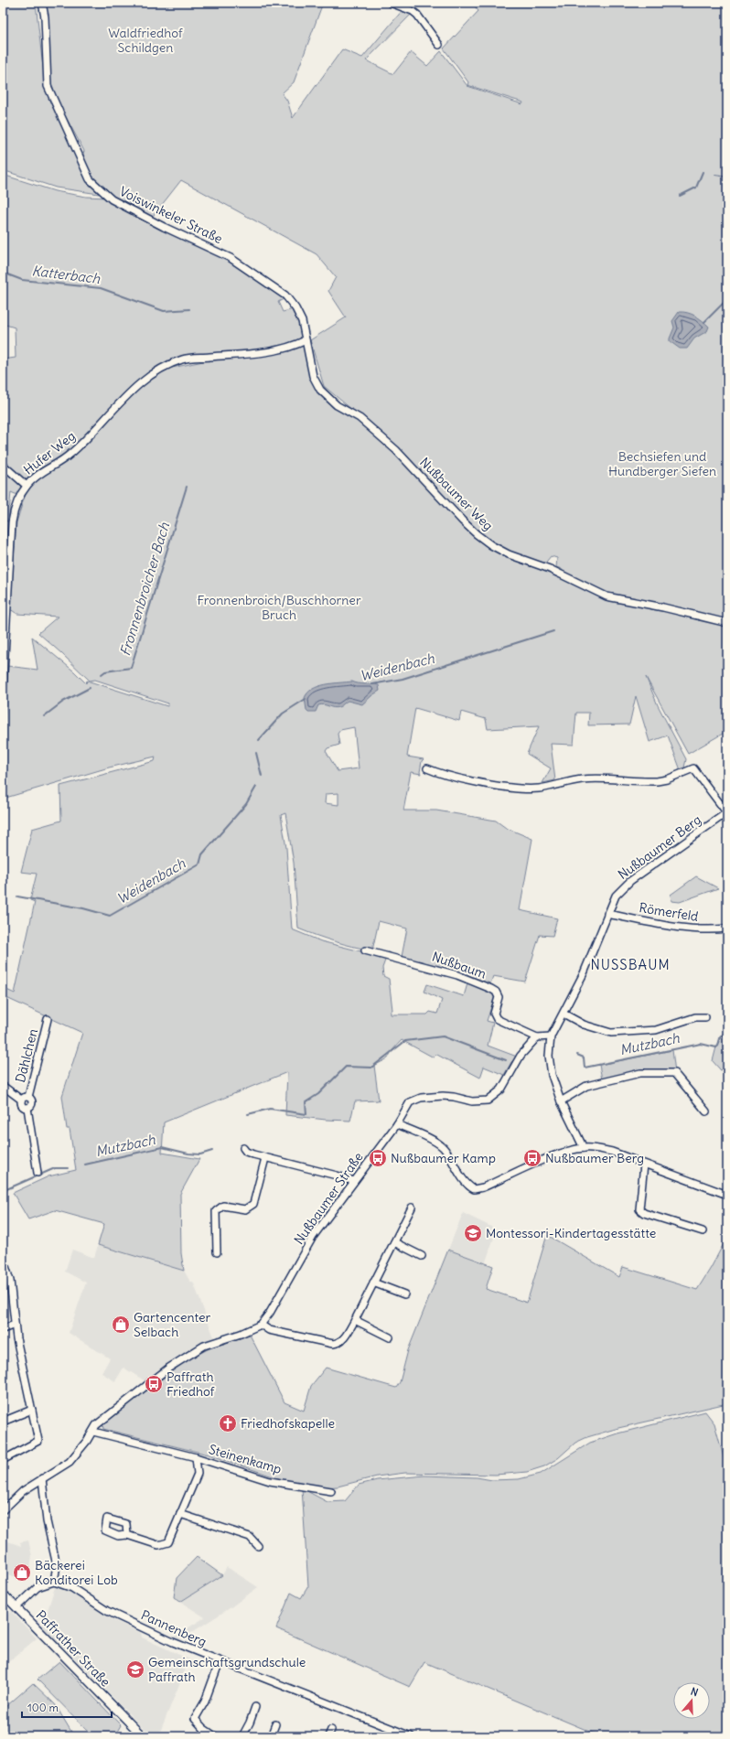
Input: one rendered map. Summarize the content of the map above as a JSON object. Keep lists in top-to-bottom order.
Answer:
{
  "streets": {
    "main road": ["Paffrather Straße"],
    "street": [
      "Voiswinkeler Straße",
      "Hufer Weg",
      "Nußbaumer Weg",
      "Nußbaumer Berg",
      "Römerfeld",
      "Nußbaum",
      "Dählchen",
      "Nußbaumer Straße",
      "Steinenkamp",
      "Pannenberg"
    ]
  },
  "crossings": [
    ["Voiswinkeler Straße", "Hufer Weg"],
    ["Voiswinkeler Straße", "Nußbaumer Weg"],
    ["Hufer Weg", "Nußbaumer Weg"],
    ["Nußbaumer Berg", "Römerfeld"],
    ["Nußbaum", "Nußbaumer Straße"]
  ],
  "districts": ["NUSSBAUM"],
  "water": [
    "Katterbach",
    "Fronnenbroicher Bach",
    "Weidenbach",
    "Mutzbach"
  ],
  "parks": ["Waldfriedhof Schildgen", "Bechsiefen und Hundberger Siefen", "Fronnenbroich/Buschhorner Bruch"],
  "places": {
    "bus stop": ["Nußbaumer Kamp", "Nußbaumer Berg", "Paffrath Friedhof"],
    "school or university": ["Montessori-Kindertagesstätte", "Gemeinschaftsgrundschule Paffrath"],
    "shop": ["Gartencenter Selbach", "Bäckerei Konditorei Lob"],
    "church": ["Friedhofskapelle"]
  },
  "scale_bar": "100 m",
  "north": "top"
}
